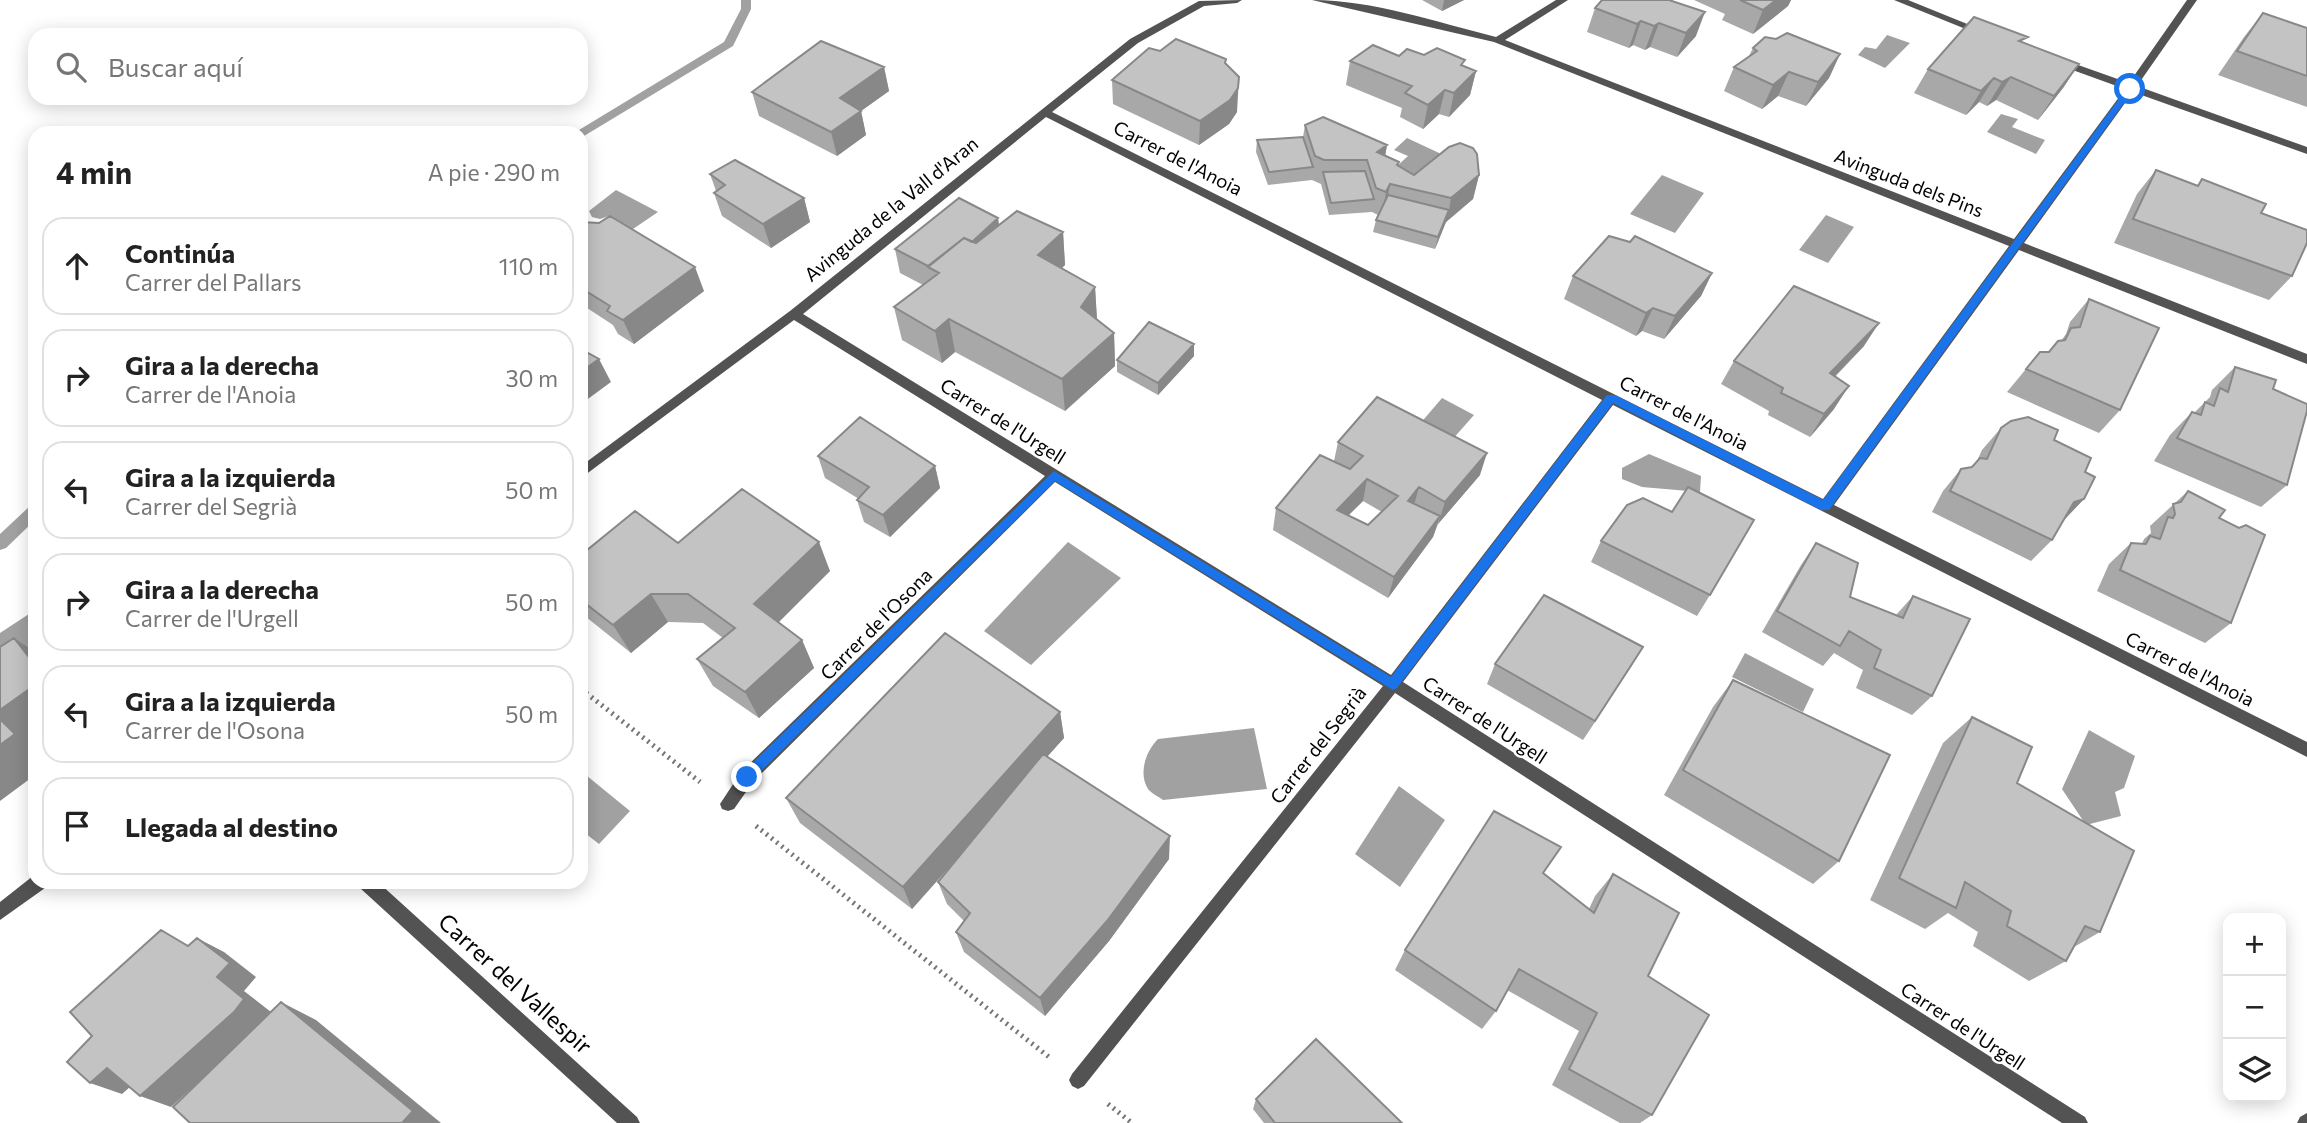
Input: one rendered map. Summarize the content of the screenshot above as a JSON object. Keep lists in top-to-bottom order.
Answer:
{
  "streets": {
    "street": [
      "Carrer de l'Anoia",
      "Avinguda dels Pins",
      "Avinguda de la Vall d'Aran",
      "Carrer de l'Urgell",
      "Carrer de l'Osona",
      "Carrer del Segrià",
      "Carrer del Vallespir"
    ]
  },
  "crossings": [
    ["Carrer de l'Anoia", "Avinguda de la Vall d'Aran"],
    ["Carrer de l'Anoia", "Carrer del Segrià"],
    ["Avinguda de la Vall d'Aran", "Carrer de l'Urgell"],
    ["Carrer de l'Urgell", "Carrer de l'Osona"],
    ["Carrer de l'Urgell", "Carrer del Segrià"]
  ],
  "page": {
    "search": "Buscar aquí",
    "heading": ["4 min", "A pie · 290 m"],
    "list": [
      ["Continúa", "Carrer del Pallars", "110 m"],
      ["Gira a la derecha", "Carrer de l'Anoia", "30 m"],
      ["Gira a la izquierda", "Carrer del Segrià", "50 m"],
      ["Gira a la derecha", "Carrer de l'Urgell", "50 m"],
      ["Gira a la izquierda", "Carrer de l'Osona", "50 m"],
      "Llegada al destino"
    ],
    "map_buttons": ["+", "−"]
  }
}
